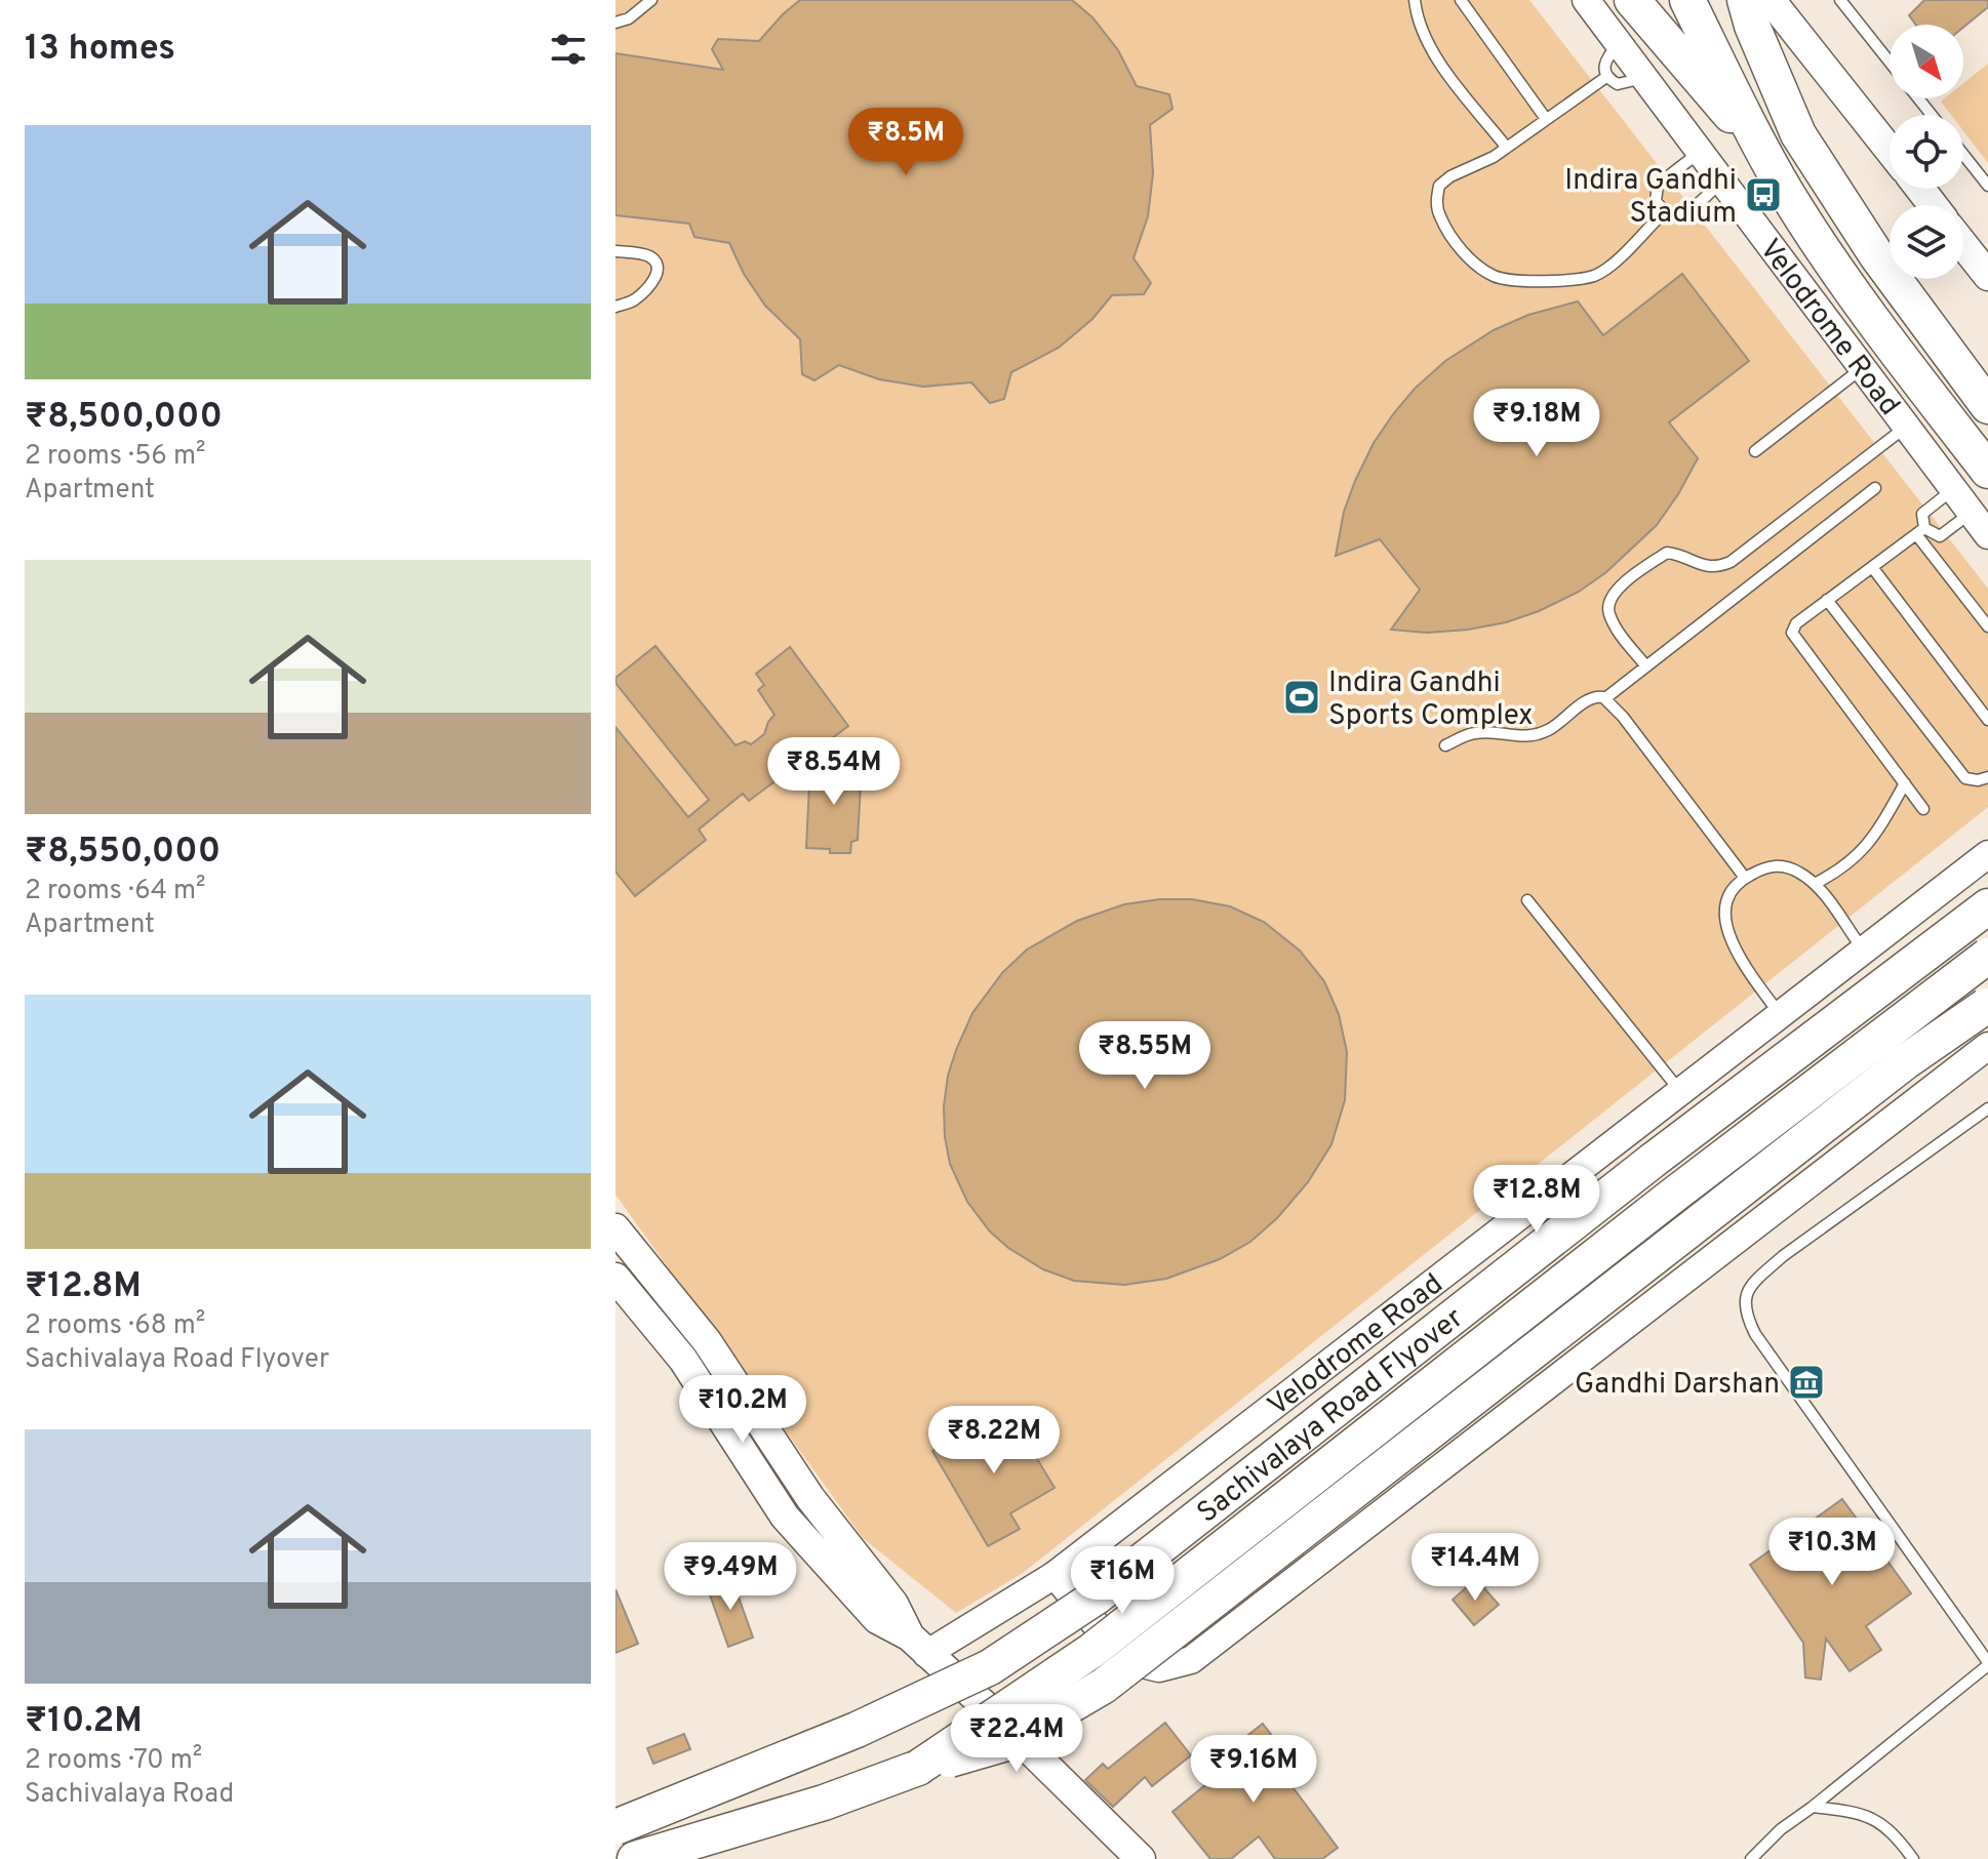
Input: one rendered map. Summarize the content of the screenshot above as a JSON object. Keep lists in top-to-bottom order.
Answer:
{
  "streets": {
    "highway": ["Sachivalaya Road Flyover"],
    "street": ["Velodrome Road"]
  },
  "places": {
    "bus stop": ["Indira Gandhi Stadium"],
    "sports": ["Indira Gandhi Sports Complex"],
    "museum": ["Gandhi Darshan"]
  },
  "north": "bottom right",
  "page": {
    "heading": "13 homes",
    "list": [
      {
        "name": "₹8,500,000",
        "note": "2 rooms · 56 m² · Apartment"
      },
      {
        "name": "₹8,550,000",
        "note": "2 rooms · 64 m² · Apartment"
      },
      {
        "name": "₹12.8M",
        "note": "2 rooms · 68 m² · Sachivalaya Road Flyover"
      },
      {
        "name": "₹10.2M",
        "note": "2 rooms · 70 m² · Sachivalaya Road"
      }
    ],
    "price": [
      "₹8.5M",
      "₹9.18M",
      "₹8.54M",
      "₹8.55M",
      "₹12.8M",
      "₹10.2M",
      "₹8.22M",
      "₹10.3M",
      "₹14.4M",
      "₹9.49M",
      "₹16M",
      "₹22.4M",
      "₹9.16M"
    ]
  }
}
